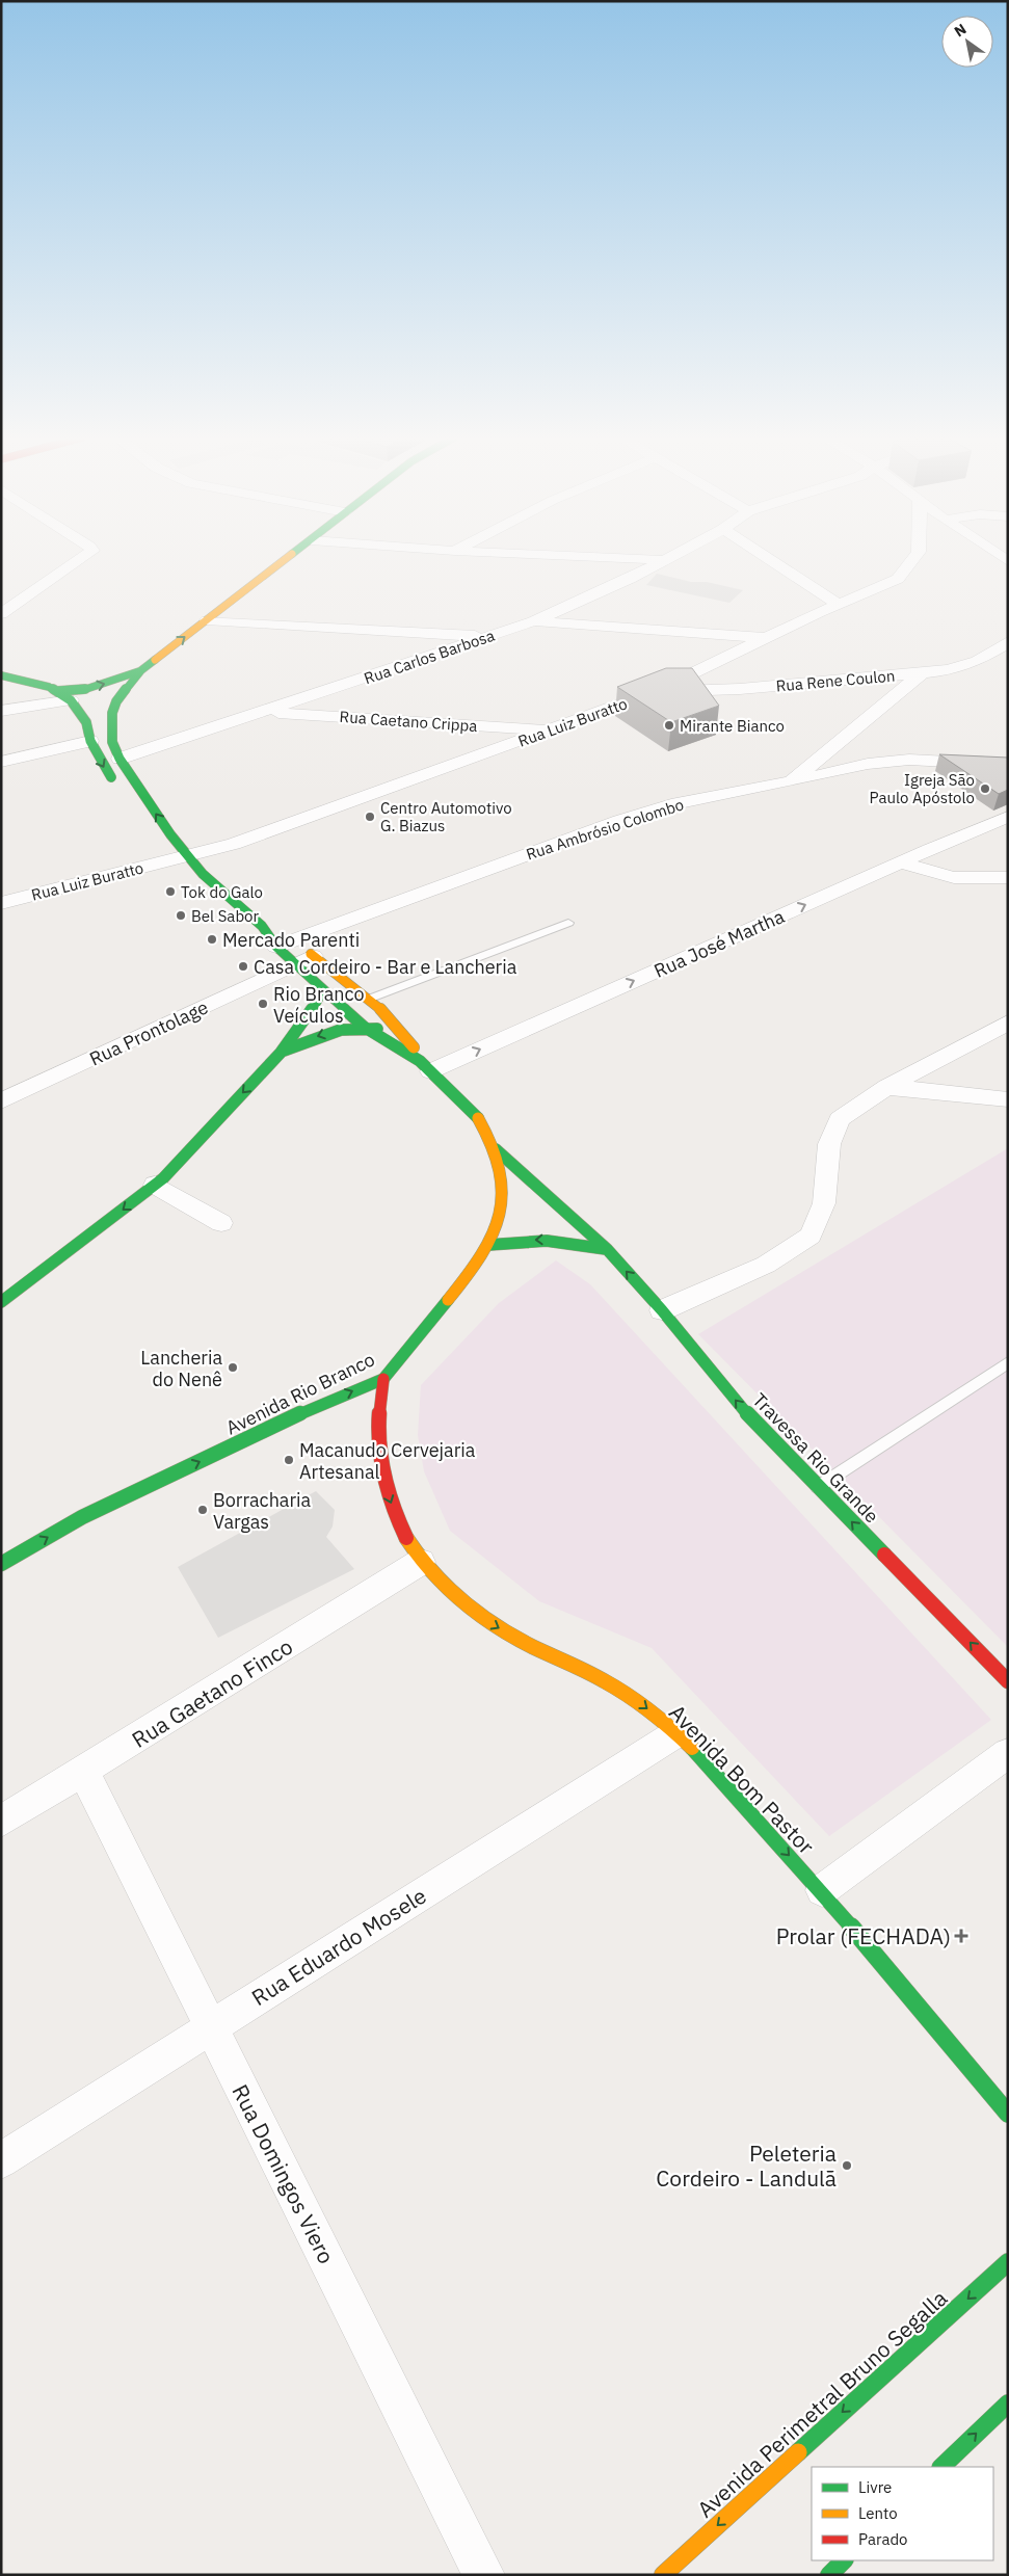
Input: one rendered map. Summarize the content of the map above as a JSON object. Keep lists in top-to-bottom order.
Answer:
{
  "streets": {
    "main road": [
      "Avenida Rio Branco",
      "Travessa Rio Grande",
      "Avenida Bom Pastor",
      "Avenida Perimetral Bruno Segalla"
    ],
    "street": [
      "Rua Carlos Barbosa",
      "Rua Rene Coulon",
      "Rua Caetano Crippa",
      "Rua Luiz Buratto",
      "Rua Ambrósio Colombo",
      "Rua José Martha",
      "Rua Prontolage",
      "Rua Gaetano Finco",
      "Rua Eduardo Mosele",
      "Rua Domingos Viero"
    ]
  },
  "crossings": [
    ["Rua Carlos Barbosa", "Rua Caetano Crippa"],
    ["Rua Carlos Barbosa", "Avenida Rio Branco"],
    ["Rua Rene Coulon", "Rua Luiz Buratto"],
    ["Rua Rene Coulon", "Rua Ambrósio Colombo"],
    ["Rua Caetano Crippa", "Rua Luiz Buratto"],
    ["Rua Luiz Buratto", "Avenida Rio Branco"],
    ["Rua Ambrósio Colombo", "Avenida Rio Branco"],
    ["Rua José Martha", "Avenida Rio Branco"],
    ["Rua Prontolage", "Avenida Rio Branco"],
    ["Avenida Rio Branco", "Travessa Rio Grande"],
    ["Avenida Rio Branco", "Avenida Bom Pastor"],
    ["Rua Gaetano Finco", "Avenida Bom Pastor"],
    ["Rua Gaetano Finco", "Rua Domingos Viero"],
    ["Avenida Bom Pastor", "Rua Eduardo Mosele"],
    ["Rua Eduardo Mosele", "Rua Domingos Viero"]
  ],
  "one_way": ["Travessa Rio Grande", "Avenida Bom Pastor", "Avenida Perimetral Bruno Segalla"],
  "places": {
    "other": [
      "Mirante Bianco",
      "Igreja São Paulo Apóstolo",
      "Centro Automotivo G. Biazus",
      "Tok do Galo",
      "Bel Sabor",
      "Mercado Parenti",
      "Casa Cordeiro - Bar e Lancheria",
      "Rio Branco Veículos",
      "Lancheria do Nenê",
      "Macanudo Cervejaria Artesanal",
      "Borracharia Vargas",
      "Peleteria Cordeiro - Landulã"
    ],
    "health": ["Prolar (FECHADA)"]
  },
  "legend": ["Livre", "Lento", "Parado"],
  "north": "top left"
}
